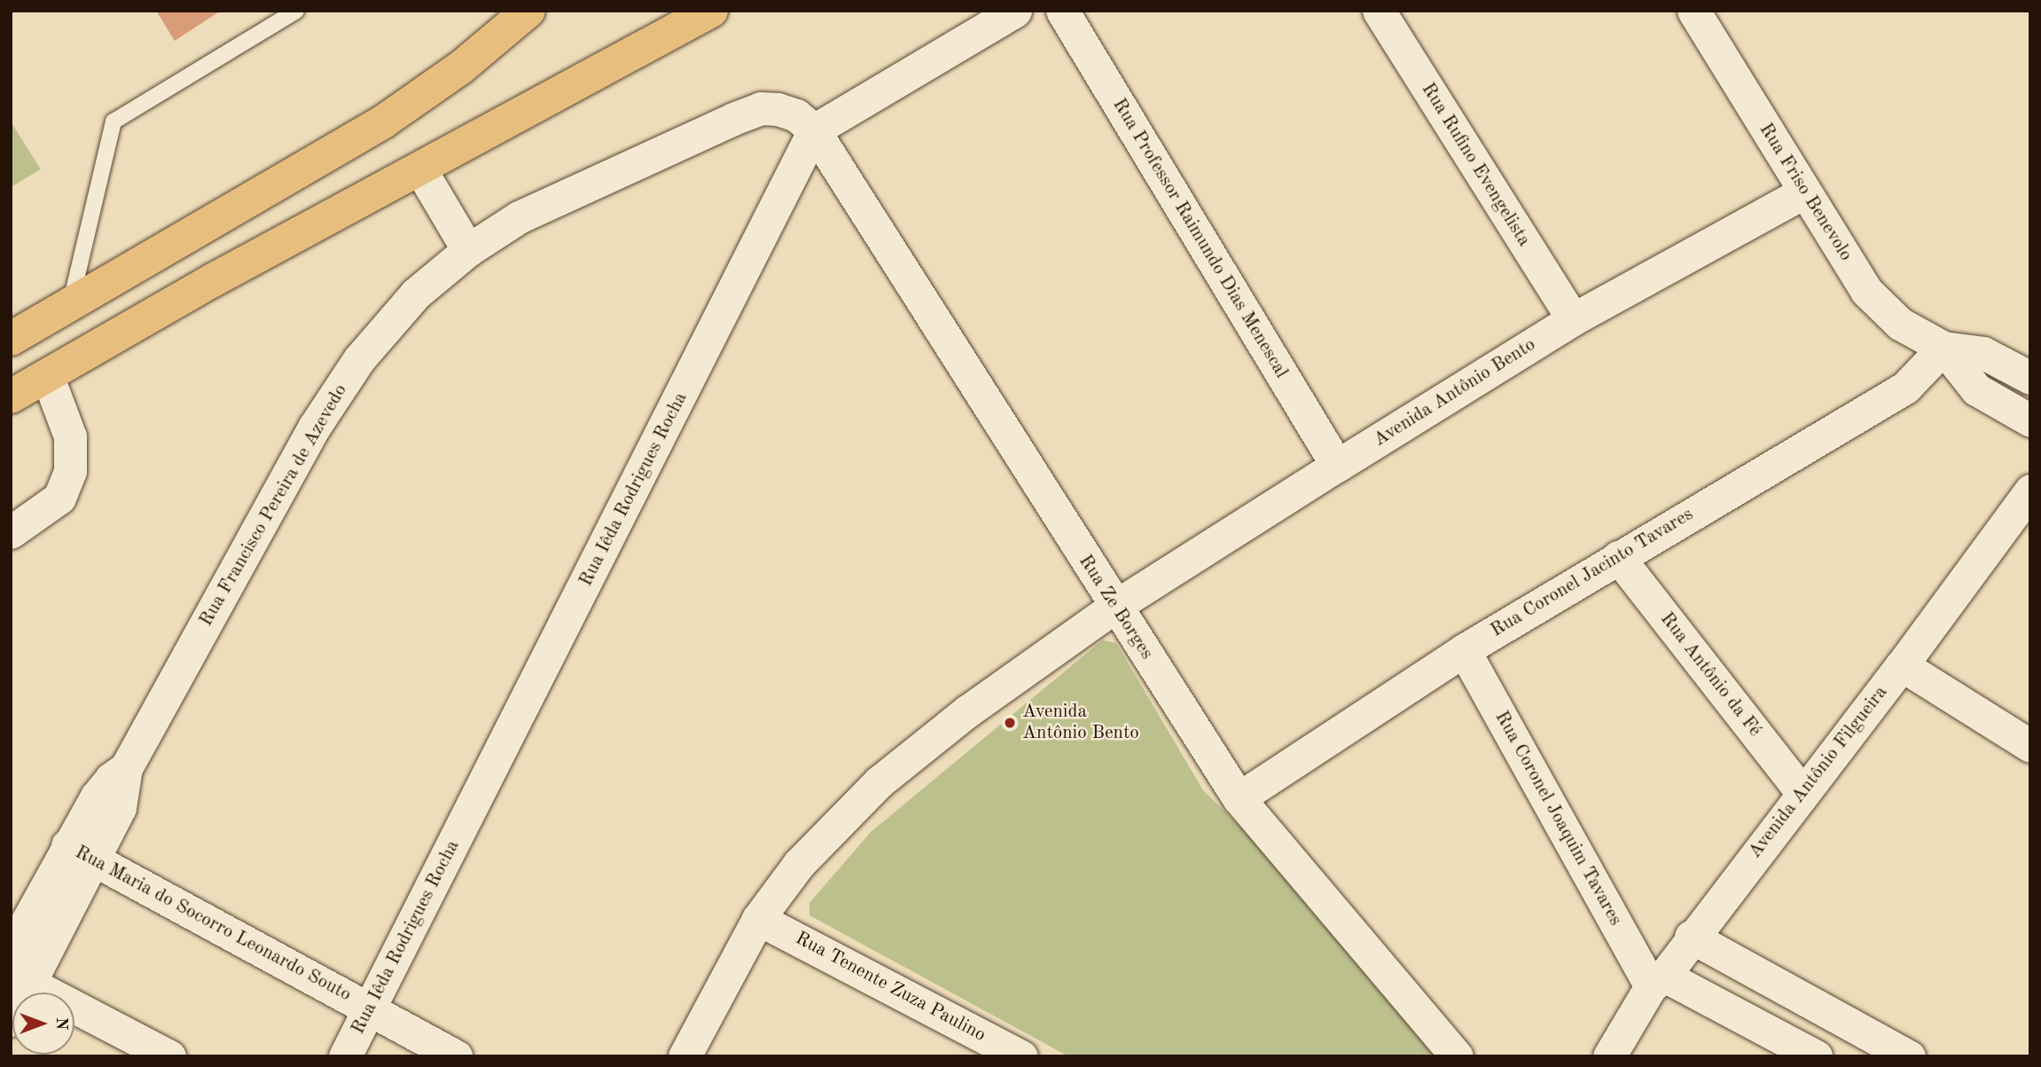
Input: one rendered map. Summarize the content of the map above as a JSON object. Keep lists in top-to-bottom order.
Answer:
{
  "streets": {
    "street": [
      "Rua Rufino Evengelista",
      "Rua Friso Benevolo",
      "Rua Professor Raimundo Dias Menescal",
      "Avenida Antônio Bento",
      "Rua Iêda Rodrigues Rocha",
      "Rua Francisco Pereira de Azevedo",
      "Rua Coronel Jacinto Tavares",
      "Rua Ze Borges",
      "Rua Antônio da Fé",
      "Avenida Antônio Filgueira",
      "Rua Coronel Joaquim Tavares",
      "Rua Maria do Socorro Leonardo Souto",
      "Rua Tenente Zuza Paulino"
    ]
  },
  "crossings": [
    ["Rua Rufino Evengelista", "Avenida Antônio Bento"],
    ["Rua Friso Benevolo", "Avenida Antônio Bento"],
    ["Rua Friso Benevolo", "Rua Coronel Jacinto Tavares"],
    ["Rua Professor Raimundo Dias Menescal", "Avenida Antônio Bento"],
    ["Avenida Antônio Bento", "Rua Ze Borges"],
    ["Avenida Antônio Bento", "Rua Tenente Zuza Paulino"],
    ["Rua Iêda Rodrigues Rocha", "Rua Francisco Pereira de Azevedo"],
    ["Rua Iêda Rodrigues Rocha", "Rua Ze Borges"],
    ["Rua Iêda Rodrigues Rocha", "Rua Maria do Socorro Leonardo Souto"],
    ["Rua Francisco Pereira de Azevedo", "Rua Ze Borges"],
    ["Rua Francisco Pereira de Azevedo", "Rua Maria do Socorro Leonardo Souto"],
    ["Rua Coronel Jacinto Tavares", "Rua Ze Borges"],
    ["Rua Coronel Jacinto Tavares", "Rua Antônio da Fé"],
    ["Rua Coronel Jacinto Tavares", "Rua Coronel Joaquim Tavares"],
    ["Rua Antônio da Fé", "Avenida Antônio Filgueira"],
    ["Avenida Antônio Filgueira", "Rua Coronel Joaquim Tavares"]
  ],
  "places": ["Avenida Antônio Bento"],
  "north": "right"
}
